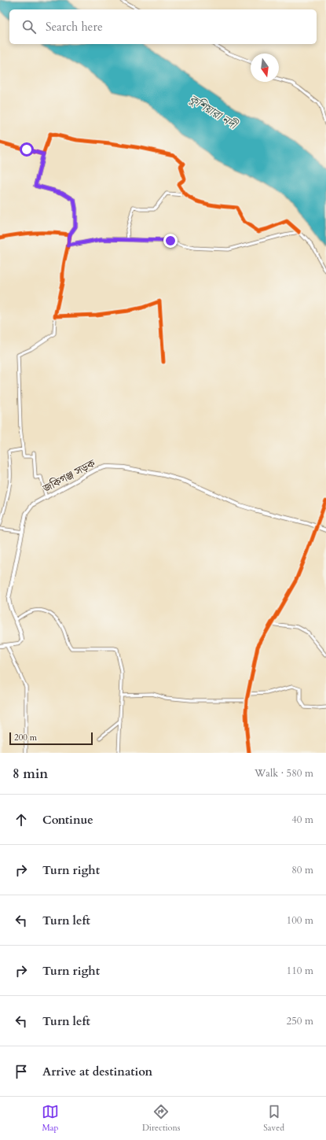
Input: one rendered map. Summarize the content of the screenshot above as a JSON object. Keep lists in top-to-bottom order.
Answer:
{
  "streets": {
    "main road": ["জকিগঞ্জ সড়ক"]
  },
  "water": ["কুশিয়ারা নদী"],
  "scale_bar": "200 m",
  "north": "bottom",
  "page": {
    "search": "Search here",
    "scale": "200 m",
    "heading": ["8 min", "Walk · 580 m"],
    "list": [
      ["Continue", "40 m"],
      ["Turn right", "80 m"],
      ["Turn left", "100 m"],
      ["Turn right", "110 m"],
      ["Turn left", "250 m"],
      "Arrive at destination"
    ],
    "nav": ["Map", "Directions", "Saved"]
  }
}
